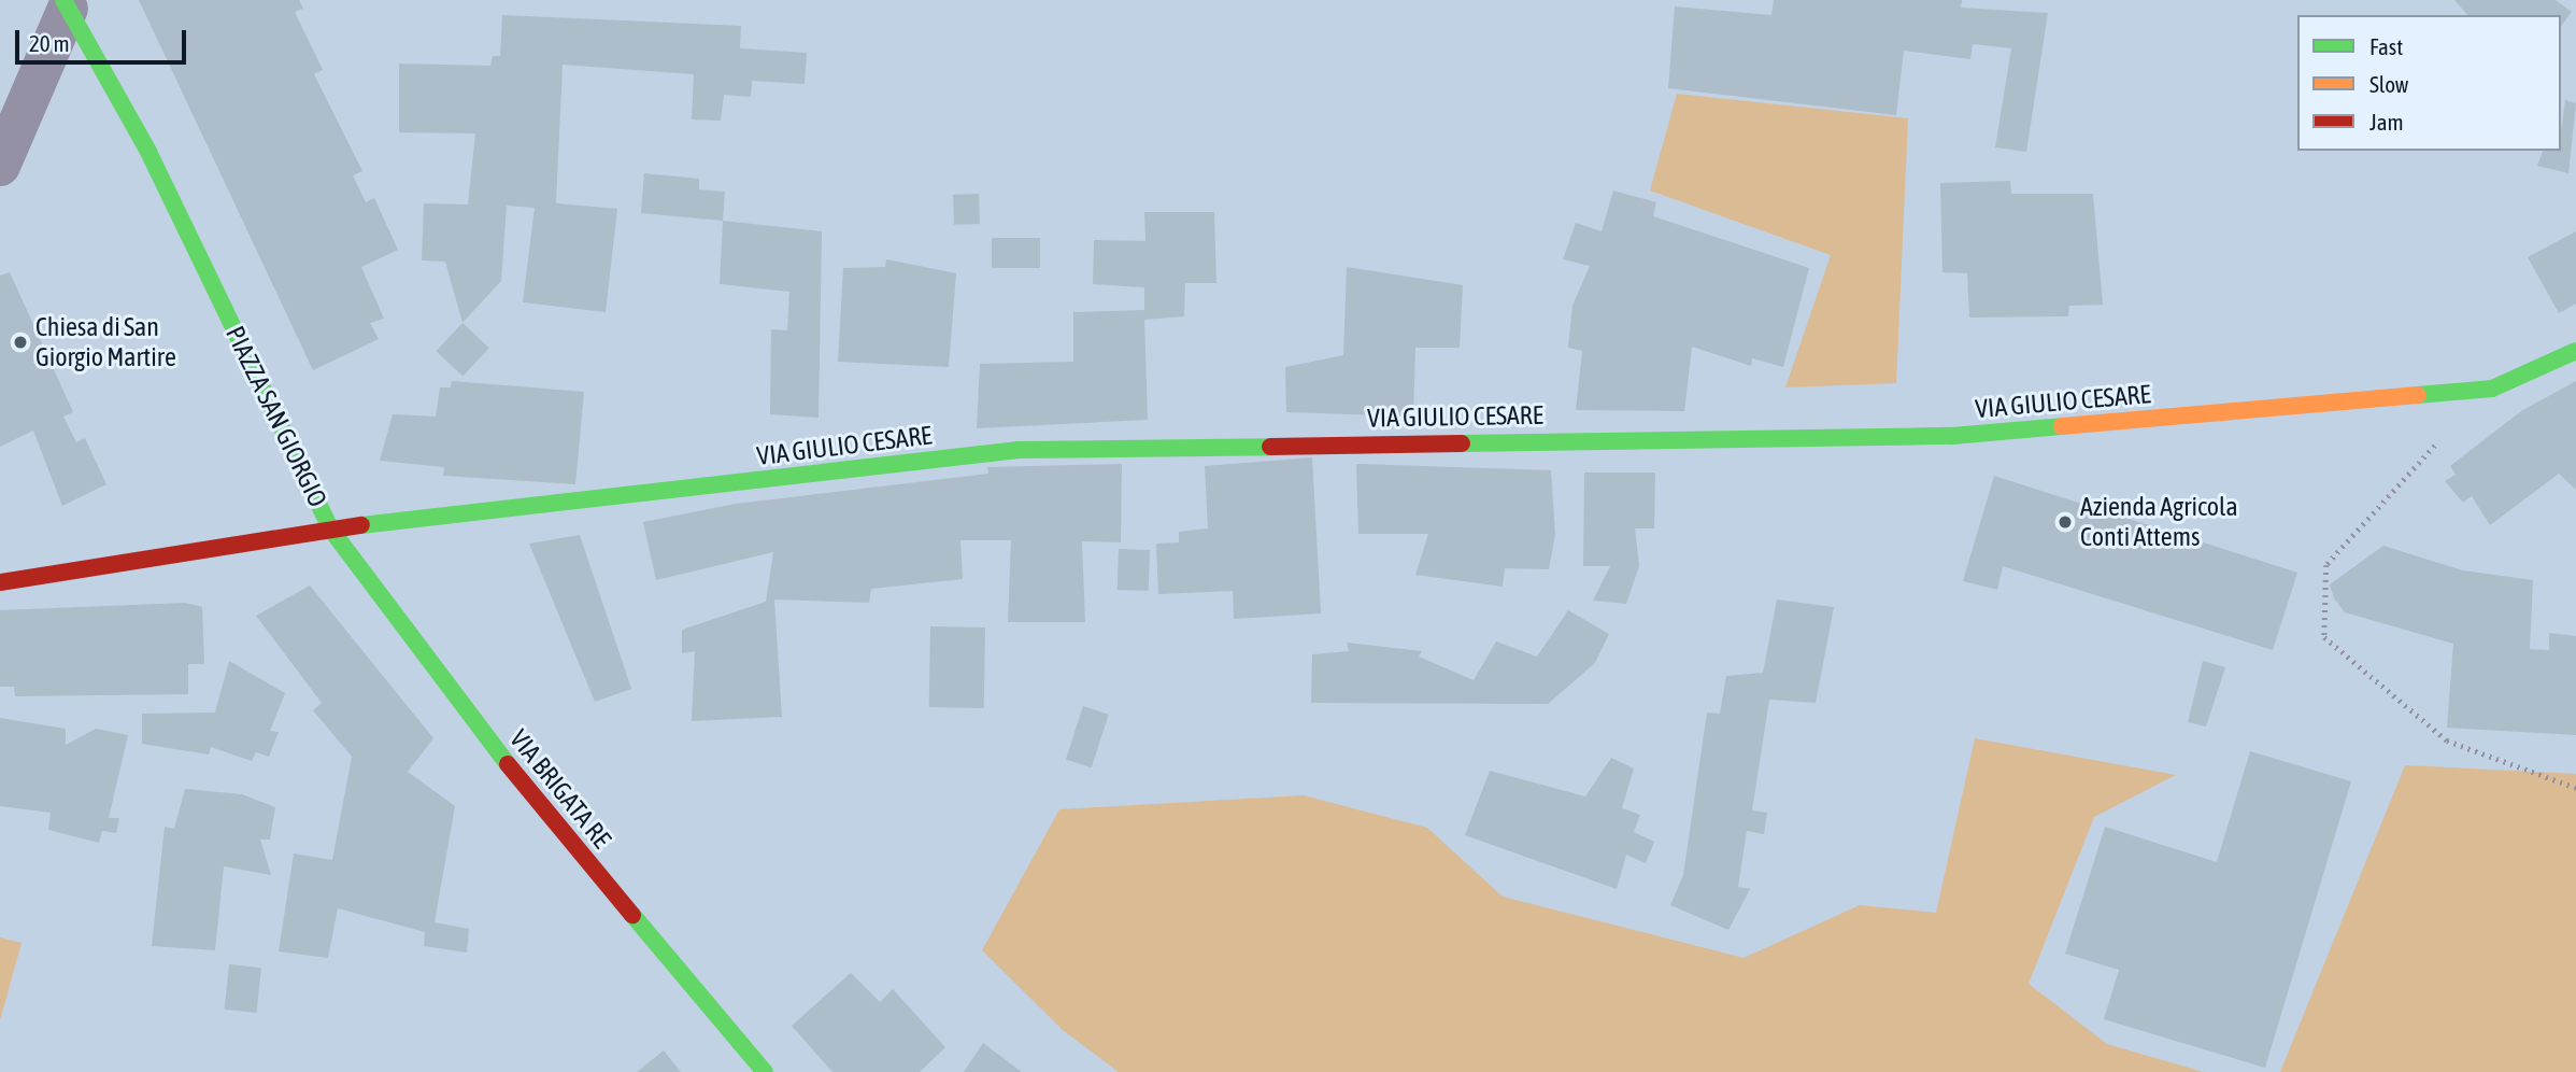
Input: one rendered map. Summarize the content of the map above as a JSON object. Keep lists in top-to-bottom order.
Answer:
{
  "streets": {
    "street": ["VIA GIULIO CESARE", "PIAZZA SAN GIORGIO", "VIA BRIGATA RE"]
  },
  "crossings": [
    ["VIA GIULIO CESARE", "PIAZZA SAN GIORGIO"],
    ["VIA GIULIO CESARE", "VIA BRIGATA RE"],
    ["PIAZZA SAN GIORGIO", "VIA BRIGATA RE"]
  ],
  "places": ["Chiesa di San Giorgio Martire", "Azienda Agricola Conti Attems"],
  "legend": ["Fast", "Slow", "Jam"],
  "scale_bar": "20 m"
}
